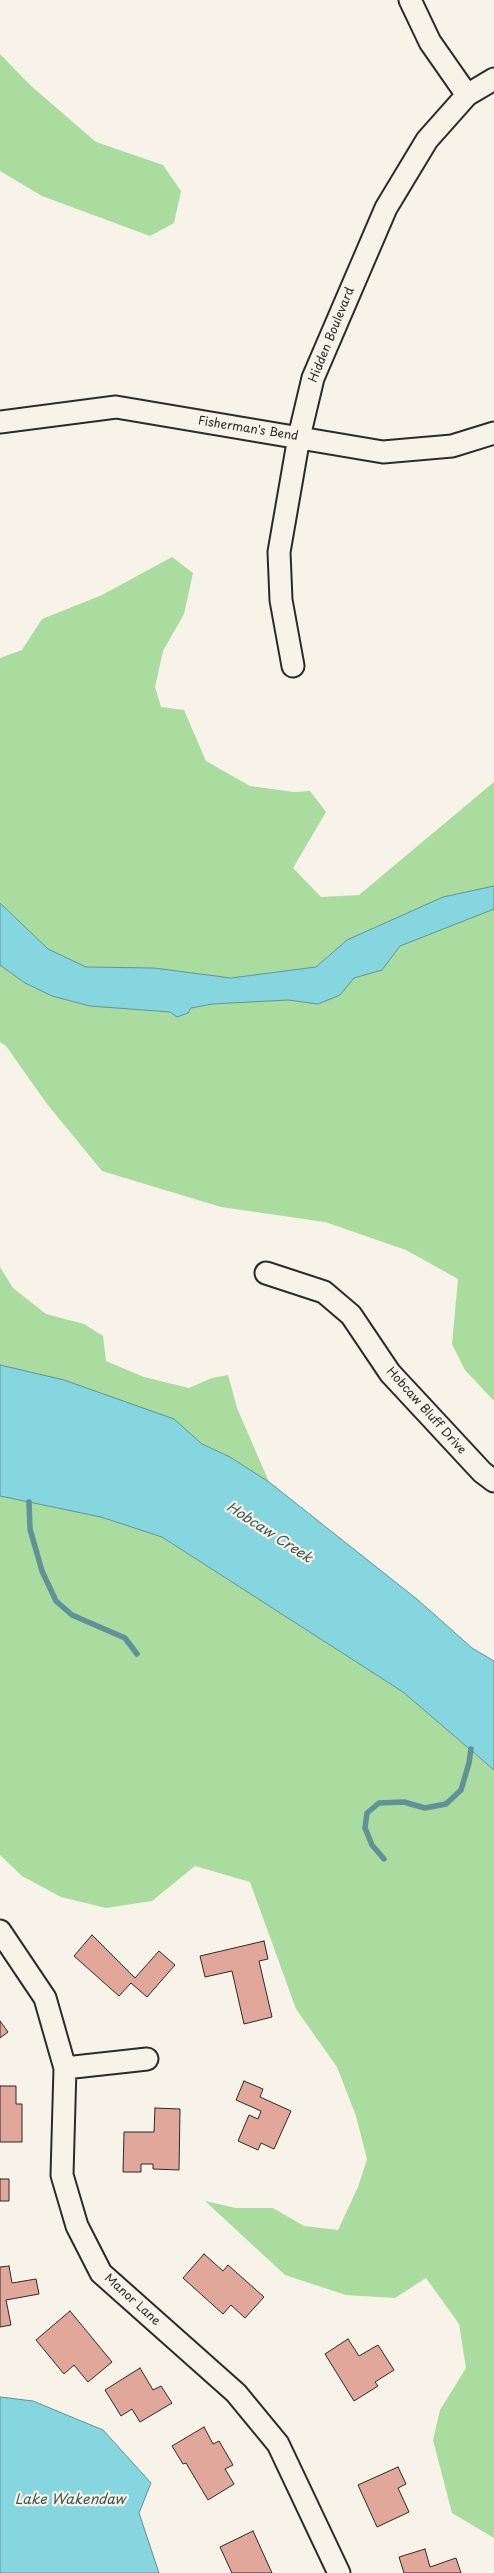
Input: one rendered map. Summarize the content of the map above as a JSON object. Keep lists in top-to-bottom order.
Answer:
{
  "streets": {
    "street": [
      "Hidden Boulevard",
      "Fisherman's Bend",
      "Hobcaw Bluff Drive",
      "Manor Lane"
    ]
  },
  "crossings": [
    ["Hidden Boulevard", "Fisherman's Bend"]
  ],
  "water": ["Hobcaw Creek", "Lake Wakendaw"]
}
